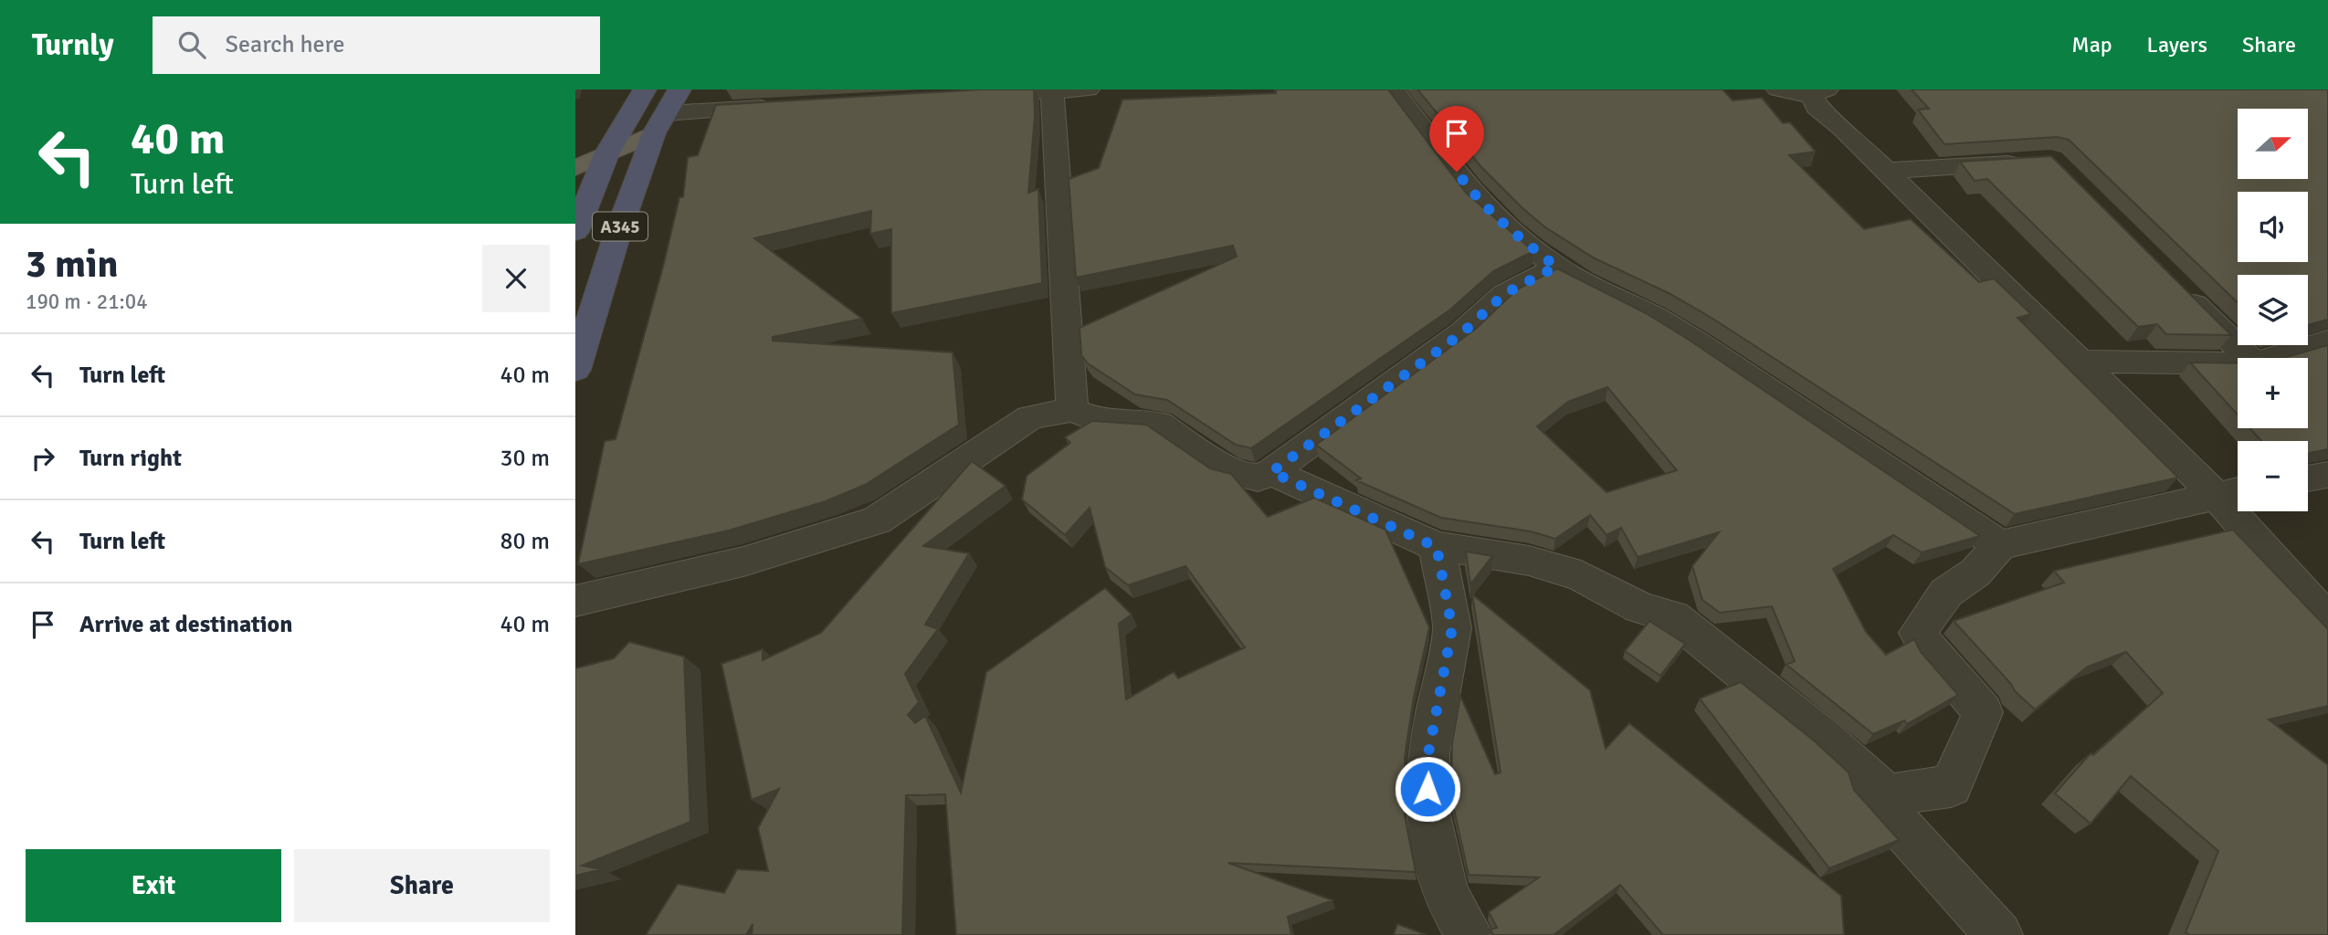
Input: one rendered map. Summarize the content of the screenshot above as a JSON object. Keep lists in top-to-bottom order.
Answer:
{
  "streets": {
    "highway": ["A345"]
  },
  "north": "right",
  "page": {
    "header": "Turnly",
    "search": "Search here",
    "nav": ["Map", "Layers", "Share"],
    "turn": ["40 m", "Turn left"],
    "map_buttons": ["+", "−"],
    "heading": ["3 min", "190 m · 21:04"],
    "list": [
      {
        "name": "Turn left",
        "value": "40 m"
      },
      {
        "name": "Turn right",
        "value": "30 m"
      },
      {
        "name": "Turn left",
        "value": "80 m"
      },
      {
        "name": "Arrive at destination",
        "value": "40 m"
      }
    ],
    "buttons": ["Exit", "Share"]
  }
}
